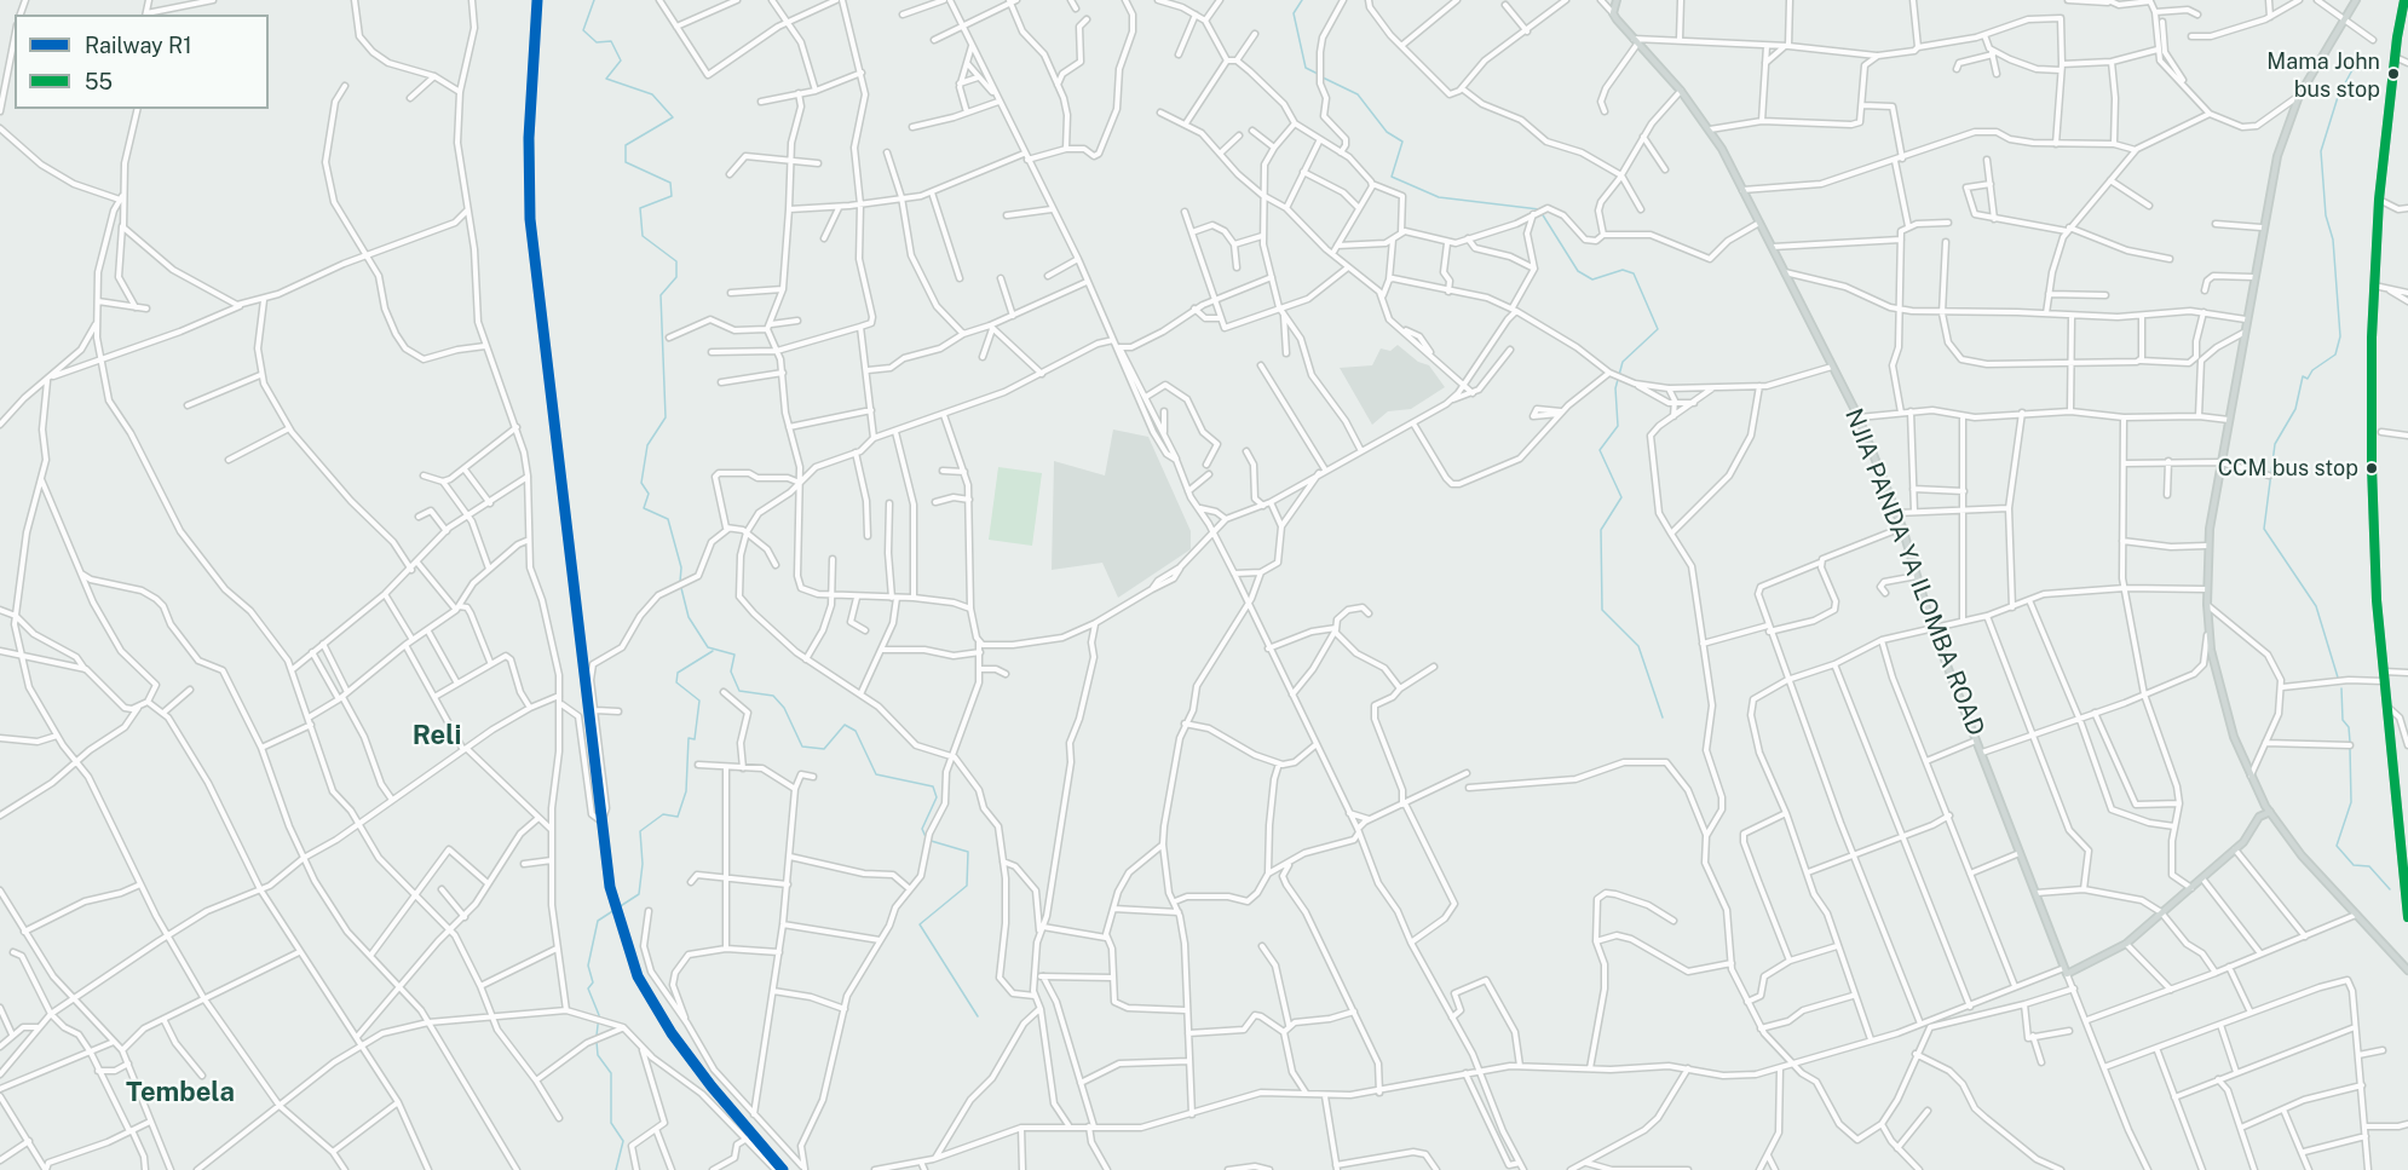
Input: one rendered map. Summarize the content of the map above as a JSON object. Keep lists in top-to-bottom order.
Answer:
{
  "streets": {
    "main road": ["NJIA PANDA YA ILOMBA ROAD"]
  },
  "districts": ["Reli", "Tembela"],
  "places": ["Mama John bus stop", "CCM bus stop"],
  "lines": ["rail line R1", "transit line 55"],
  "legend": ["Railway R1", "55"]
}
